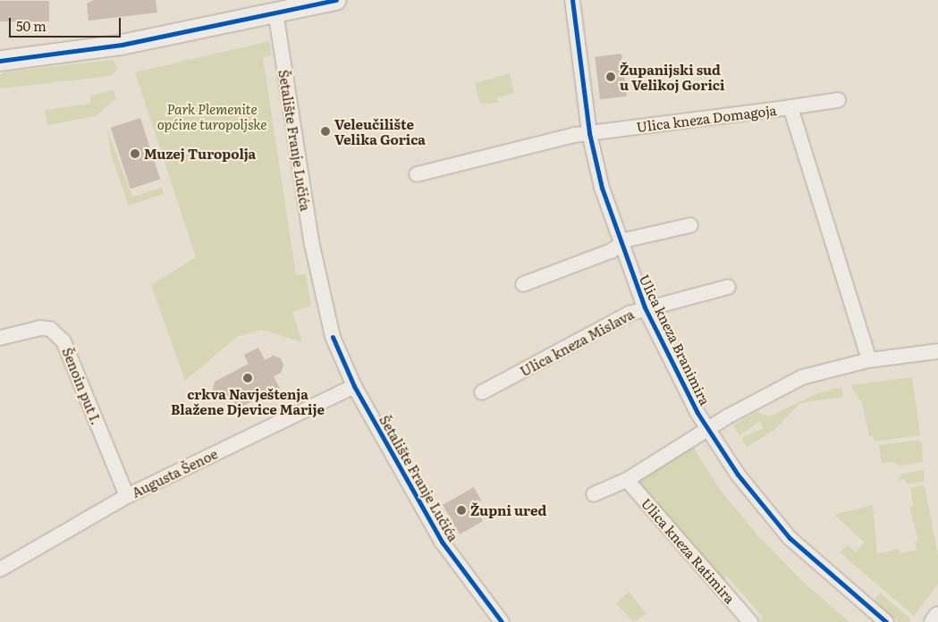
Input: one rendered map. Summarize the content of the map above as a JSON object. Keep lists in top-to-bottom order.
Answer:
{
  "streets": {
    "street": [
      "Ulica kneza Domagoja",
      "Šetalište Franje Lučića",
      "Ulica kneza Branimira",
      "Ulica kneza Mislava",
      "Šenoin put I.",
      "Augusta Šenoe",
      "Ulica kneza Ratimira"
    ]
  },
  "crossings": [
    ["Ulica kneza Domagoja", "Ulica kneza Branimira"],
    ["Šetalište Franje Lučića", "Augusta Šenoe"],
    ["Ulica kneza Branimira", "Ulica kneza Mislava"],
    ["Šenoin put I.", "Augusta Šenoe"]
  ],
  "parks": ["Park Plemenite općine turopoljske"],
  "places": [
    "Županijski sud u Velikoj Gorici",
    "Veleučilište Velika Gorica",
    "Muzej Turopolja",
    "crkva Navještenja Blažene Djevice Marije",
    "Župni ured"
  ],
  "scale_bar": "50 m"
}
